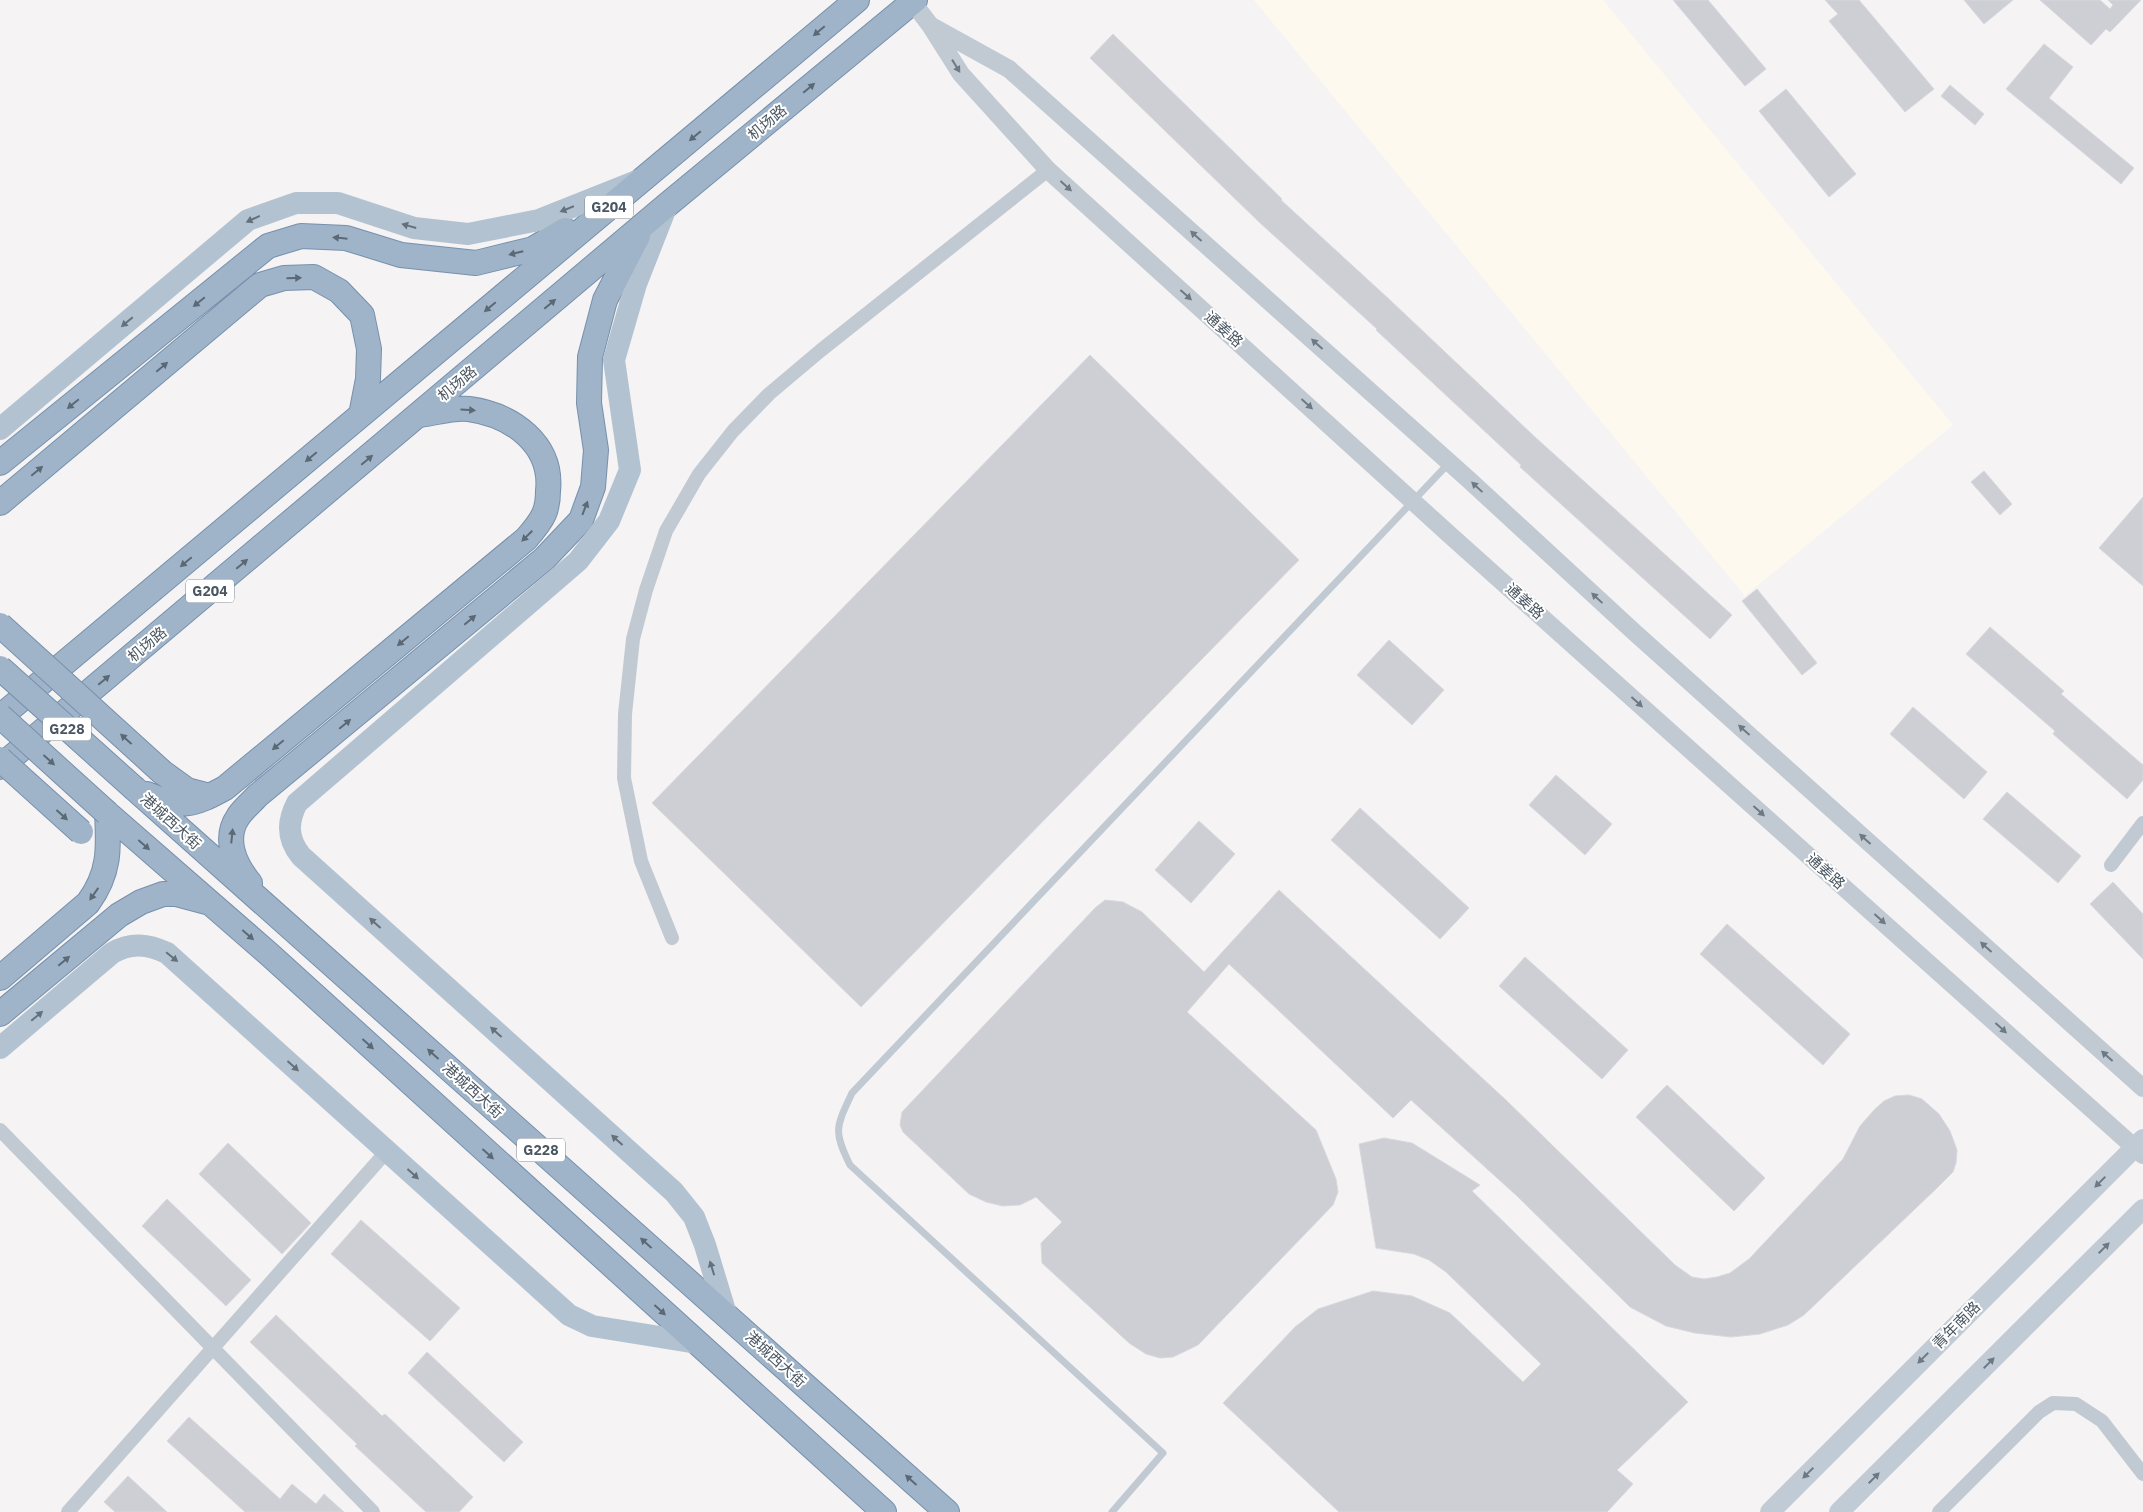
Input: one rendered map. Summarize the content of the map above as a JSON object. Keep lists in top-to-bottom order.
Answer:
{
  "streets": {
    "highway": [
      "机场路",
      "G204",
      "G228",
      "港城西大街"
    ],
    "main road": ["青年南路"],
    "street": ["通姜路"]
  },
  "crossings": [
    ["机场路", "通姜路"],
    ["G204", "G228"],
    ["通姜路", "青年南路"]
  ]
}
